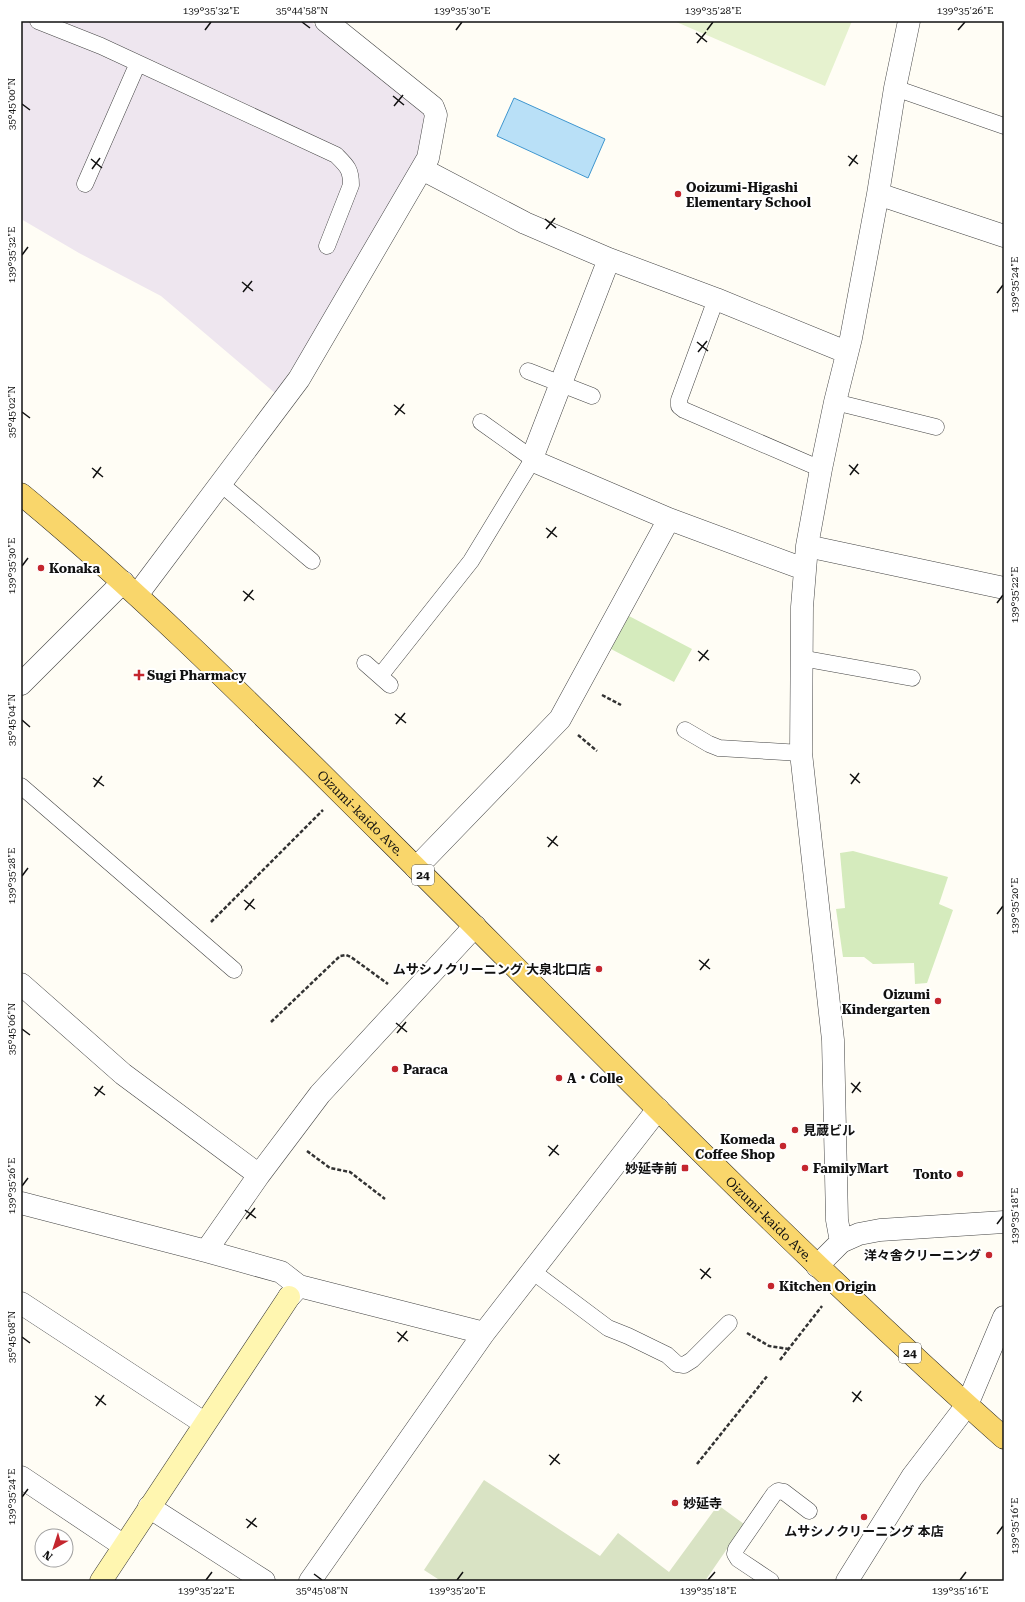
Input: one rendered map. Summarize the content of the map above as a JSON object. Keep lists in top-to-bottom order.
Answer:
{
  "streets": {
    "main road": ["Oizumi-kaido Ave.", "24"]
  },
  "places": {
    "other": [
      "Ooizumi-Higashi Elementary School",
      "Konaka",
      "ムサシノクリーニング 大泉北口店",
      "Oizumi Kindergarten",
      "Paraca",
      "A・Colle",
      "見蔵ビル",
      "Komeda Coffee Shop",
      "FamilyMart",
      "Tonto",
      "洋々舎クリーニング",
      "Kitchen Origin",
      "妙延寺",
      "ムサシノクリーニング 本店"
    ],
    "health": ["Sugi Pharmacy"],
    "transit": ["妙延寺前"]
  },
  "north": "bottom left",
  "coordinates": [
    "139°35'32\"E",
    "35°44'58\"N",
    "139°35'30\"E",
    "139°35'28\"E",
    "139°35'26\"E",
    "35°45'00\"N",
    "139°35'24\"E",
    "35°45'02\"N",
    "139°35'22\"E",
    "35°45'04\"N",
    "139°35'20\"E",
    "35°45'06\"N",
    "139°35'18\"E",
    "35°45'08\"N",
    "139°35'16\"E"
  ]
}
